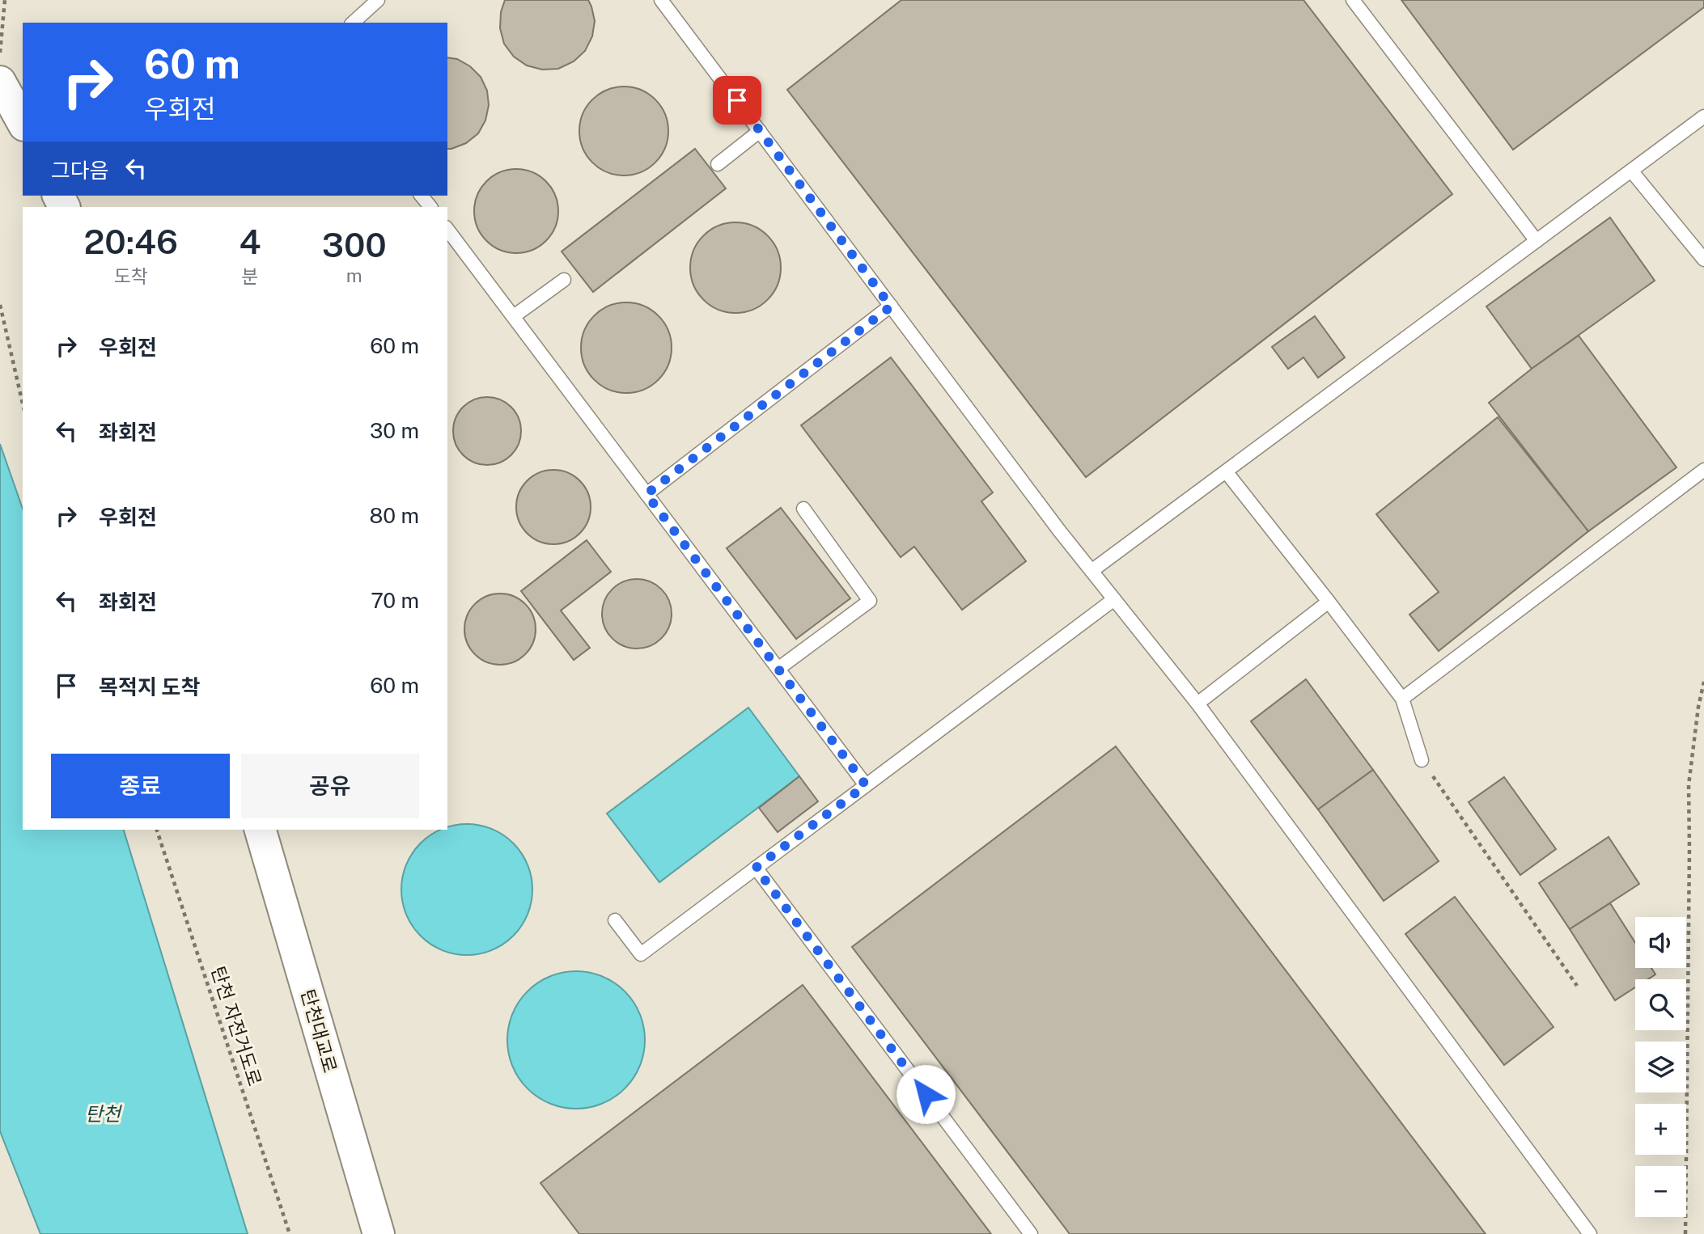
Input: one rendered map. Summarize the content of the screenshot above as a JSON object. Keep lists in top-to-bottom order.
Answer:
{
  "streets": {
    "street": ["탄천대교로"],
    "path": ["탄천 자전거도로"]
  },
  "water": ["탄천"],
  "page": {
    "turn": ["60 m", "우회전"],
    "then": "그다음",
    "eta": [
      "20:46",
      "도착",
      "4",
      "분",
      "300",
      "m"
    ],
    "list": [
      {
        "name": "우회전",
        "value": "60 m"
      },
      {
        "name": "좌회전",
        "value": "30 m"
      },
      {
        "name": "우회전",
        "value": "80 m"
      },
      {
        "name": "좌회전",
        "value": "70 m"
      },
      {
        "name": "목적지 도착",
        "value": "60 m"
      }
    ],
    "buttons": ["종료", "공유"],
    "map_buttons": ["+", "−"]
  }
}
